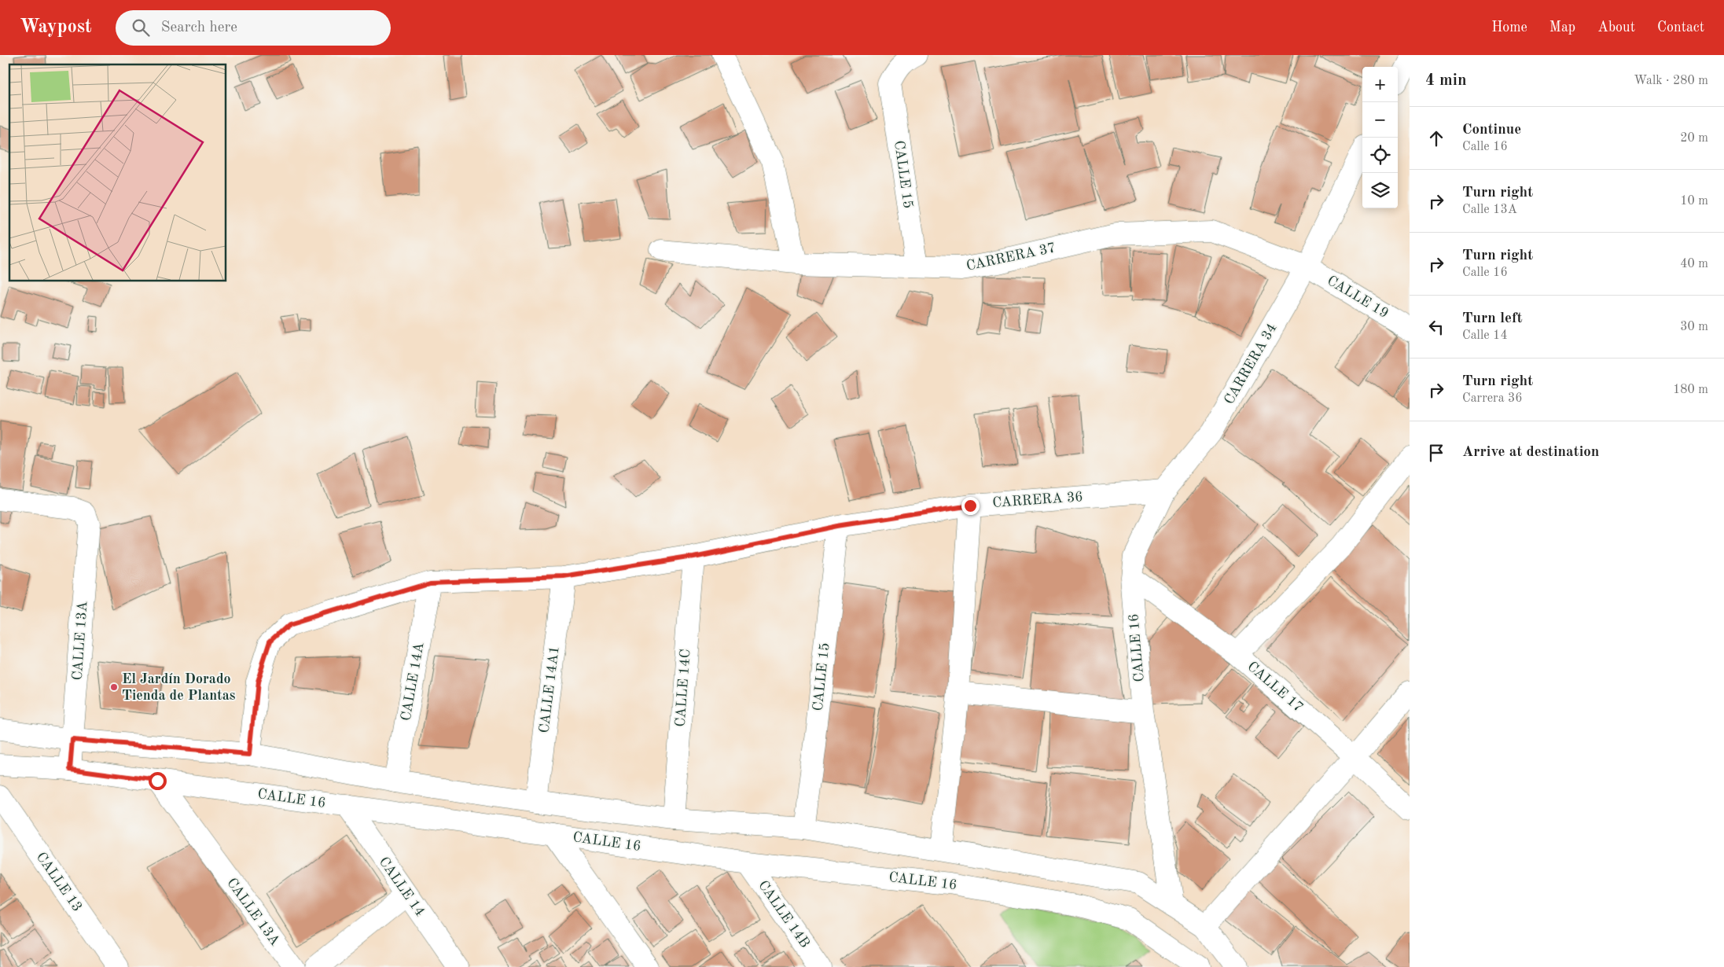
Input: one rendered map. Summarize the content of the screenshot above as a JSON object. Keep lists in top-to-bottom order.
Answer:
{
  "streets": {
    "street": [
      "CALLE 15",
      "CARRERA 37",
      "CALLE 19",
      "CARRERA 34",
      "CARRERA 36",
      "CALLE 13A",
      "CALLE 16",
      "CALLE 14A",
      "CALLE 17",
      "CALLE 14C",
      "CALLE 14A1",
      "CALLE 13",
      "CALLE 14",
      "CALLE 14B"
    ]
  },
  "crossings": [
    ["CALLE 15", "CARRERA 37"],
    ["CALLE 15", "CARRERA 36"],
    ["CARRERA 37", "CALLE 19"],
    ["CARRERA 37", "CARRERA 34"],
    ["CALLE 19", "CARRERA 34"],
    ["CARRERA 34", "CARRERA 36"],
    ["CARRERA 34", "CALLE 16"],
    ["CARRERA 34", "CALLE 17"],
    ["CARRERA 36", "CALLE 14A"],
    ["CARRERA 36", "CALLE 14C"],
    ["CARRERA 36", "CALLE 14A1"],
    ["CALLE 13A", "CALLE 16"],
    ["CALLE 16", "CALLE 17"],
    ["CALLE 16", "CALLE 14"],
    ["CALLE 16", "CALLE 14B"]
  ],
  "places": ["El Jardín Dorado Tienda de Plantas"],
  "page": {
    "header": "Waypost",
    "search": "Search here",
    "nav": [
      "Home",
      "Map",
      "About",
      "Contact"
    ],
    "heading": ["4 min", "Walk · 280 m"],
    "map_buttons": ["+", "−"],
    "list": [
      ["Continue", "Calle 16", "20 m"],
      ["Turn right", "Calle 13A", "10 m"],
      ["Turn right", "Calle 16", "40 m"],
      ["Turn left", "Calle 14", "30 m"],
      ["Turn right", "Carrera 36", "180 m"],
      "Arrive at destination"
    ]
  }
}
